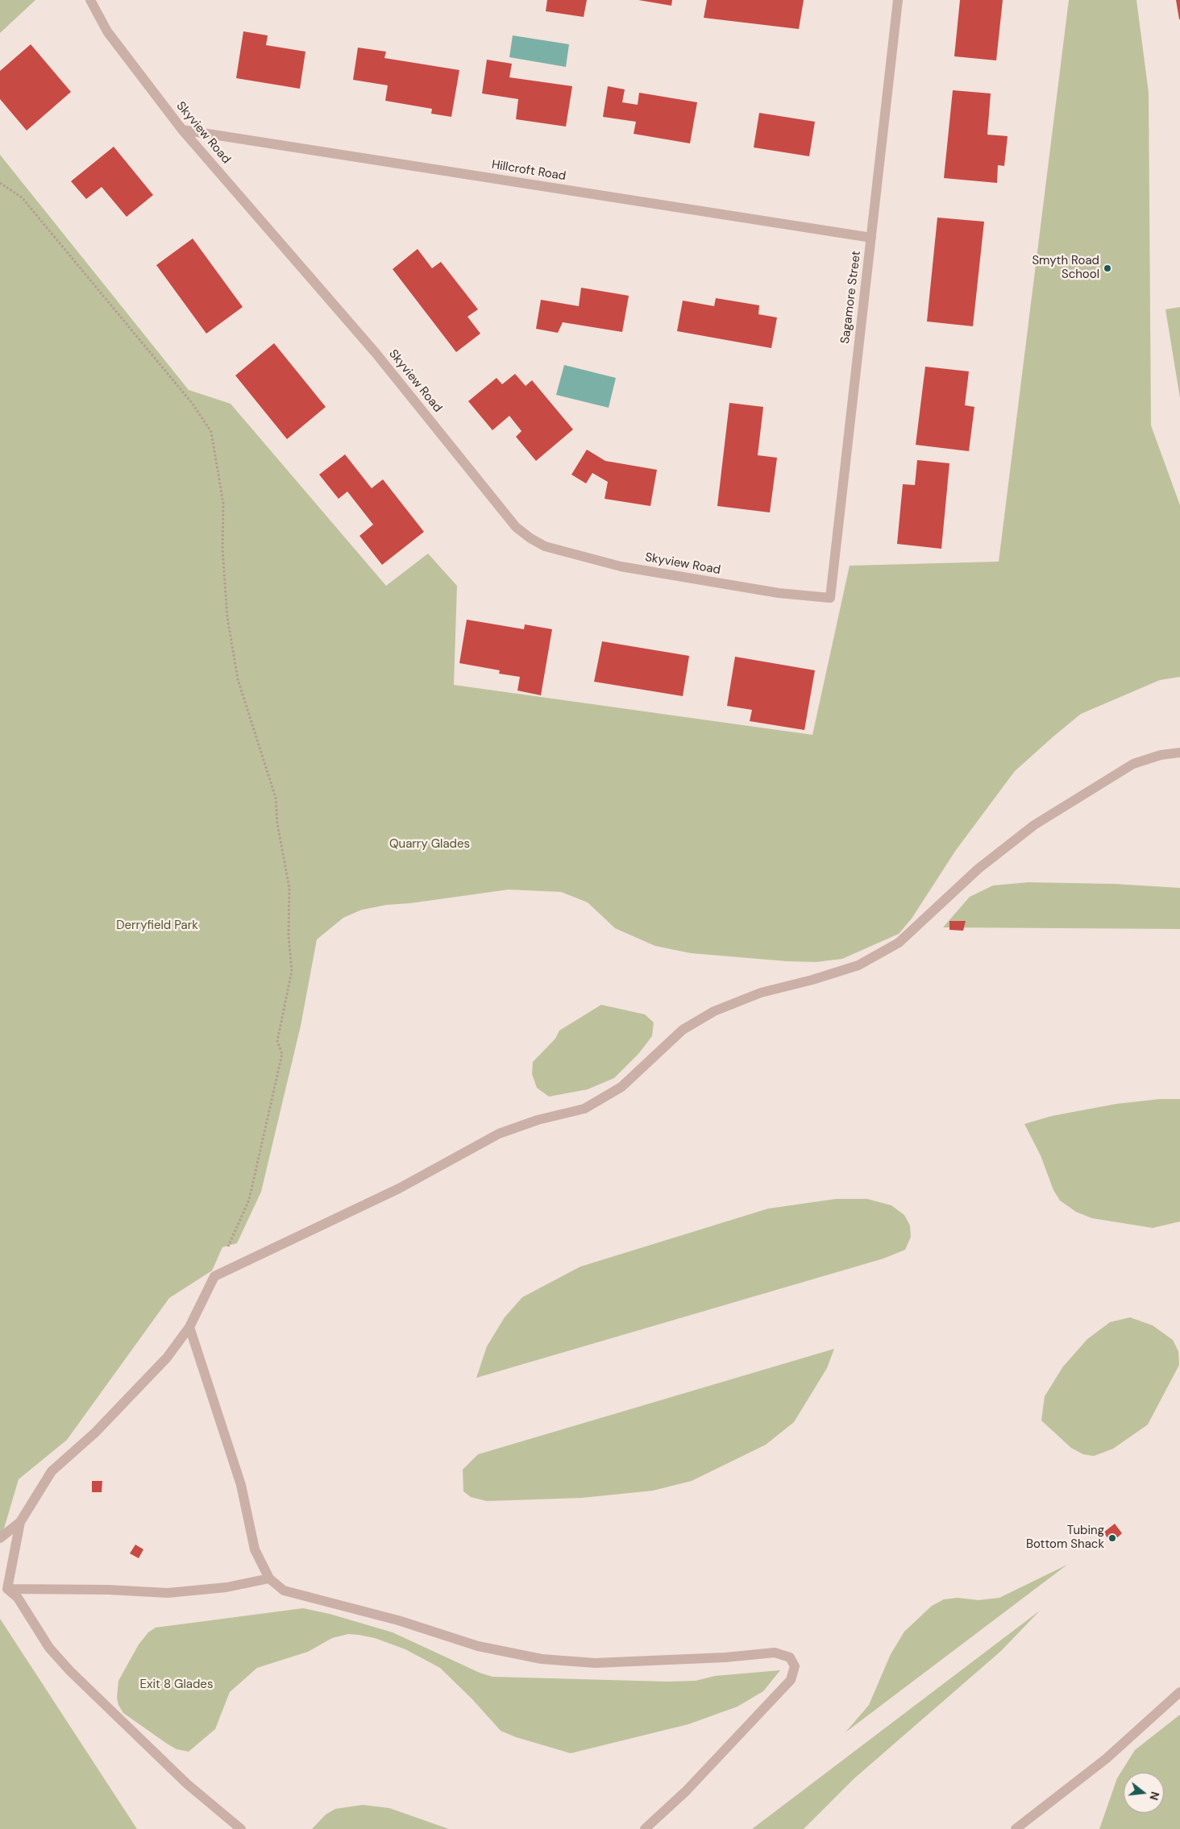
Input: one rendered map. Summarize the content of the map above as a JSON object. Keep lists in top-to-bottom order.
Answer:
{
  "streets": {
    "street": ["Skyview Road", "Hillcroft Road", "Sagamore Street"]
  },
  "crossings": [
    ["Skyview Road", "Hillcroft Road"],
    ["Skyview Road", "Sagamore Street"],
    ["Hillcroft Road", "Sagamore Street"]
  ],
  "parks": ["Quarry Glades", "Derryfield Park", "Exit 8 Glades"],
  "places": ["Smyth Road School", "Tubing Bottom Shack"],
  "north": "right"
}
